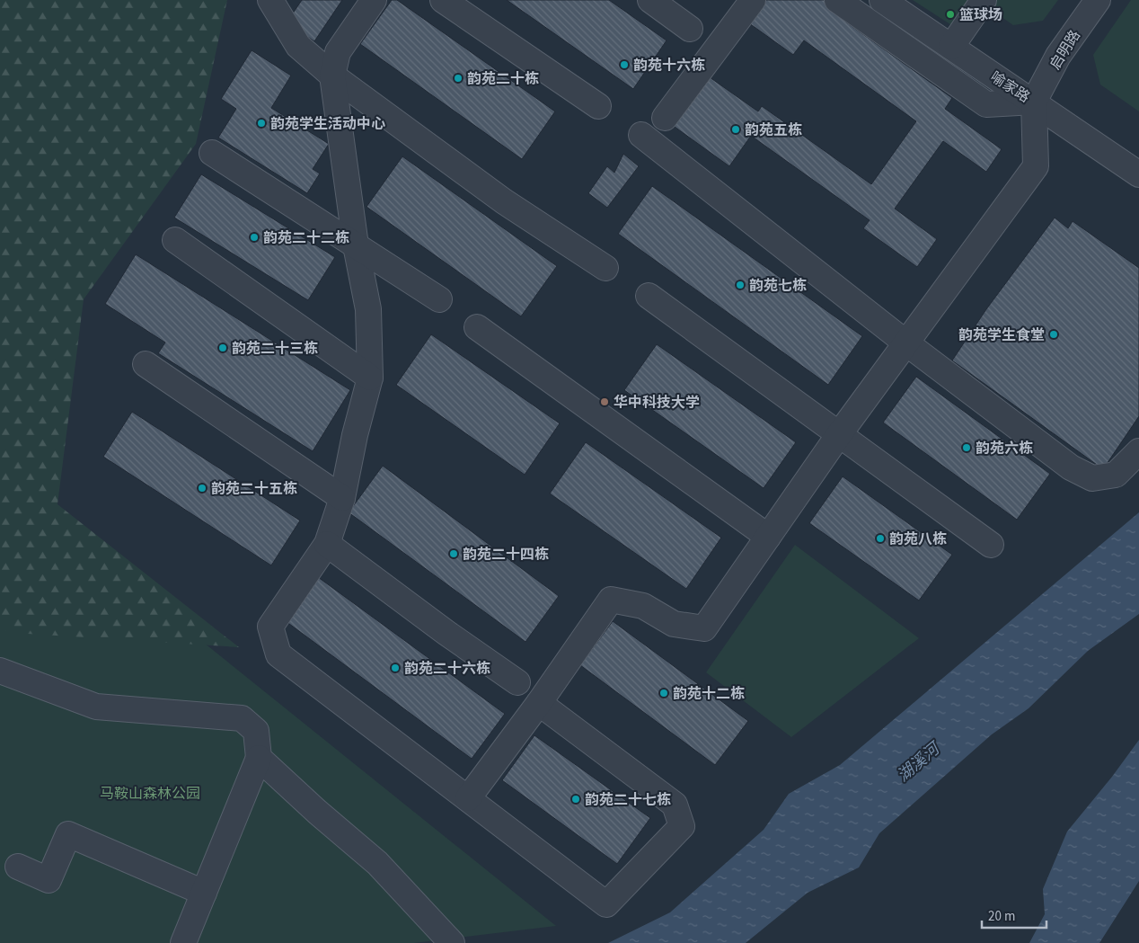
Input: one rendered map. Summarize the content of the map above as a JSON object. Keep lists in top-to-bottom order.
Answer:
{
  "streets": {
    "street": ["启明路", "喻家路"]
  },
  "crossings": [
    ["启明路", "喻家路"]
  ],
  "water": ["湖溪河"],
  "parks": ["马鞍山森林公园"],
  "places": [
    "篮球场",
    "韵苑十六栋",
    "韵苑二十栋",
    "韵苑学生活动中心",
    "韵苑五栋",
    "韵苑二十二栋",
    "韵苑七栋",
    "韵苑学生食堂",
    "韵苑二十三栋",
    "华中科技大学",
    "韵苑六栋",
    "韵苑二十五栋",
    "韵苑八栋",
    "韵苑二十四栋",
    "韵苑二十六栋",
    "韵苑十二栋",
    "韵苑二十七栋"
  ],
  "scale_bar": "20 m"
}
